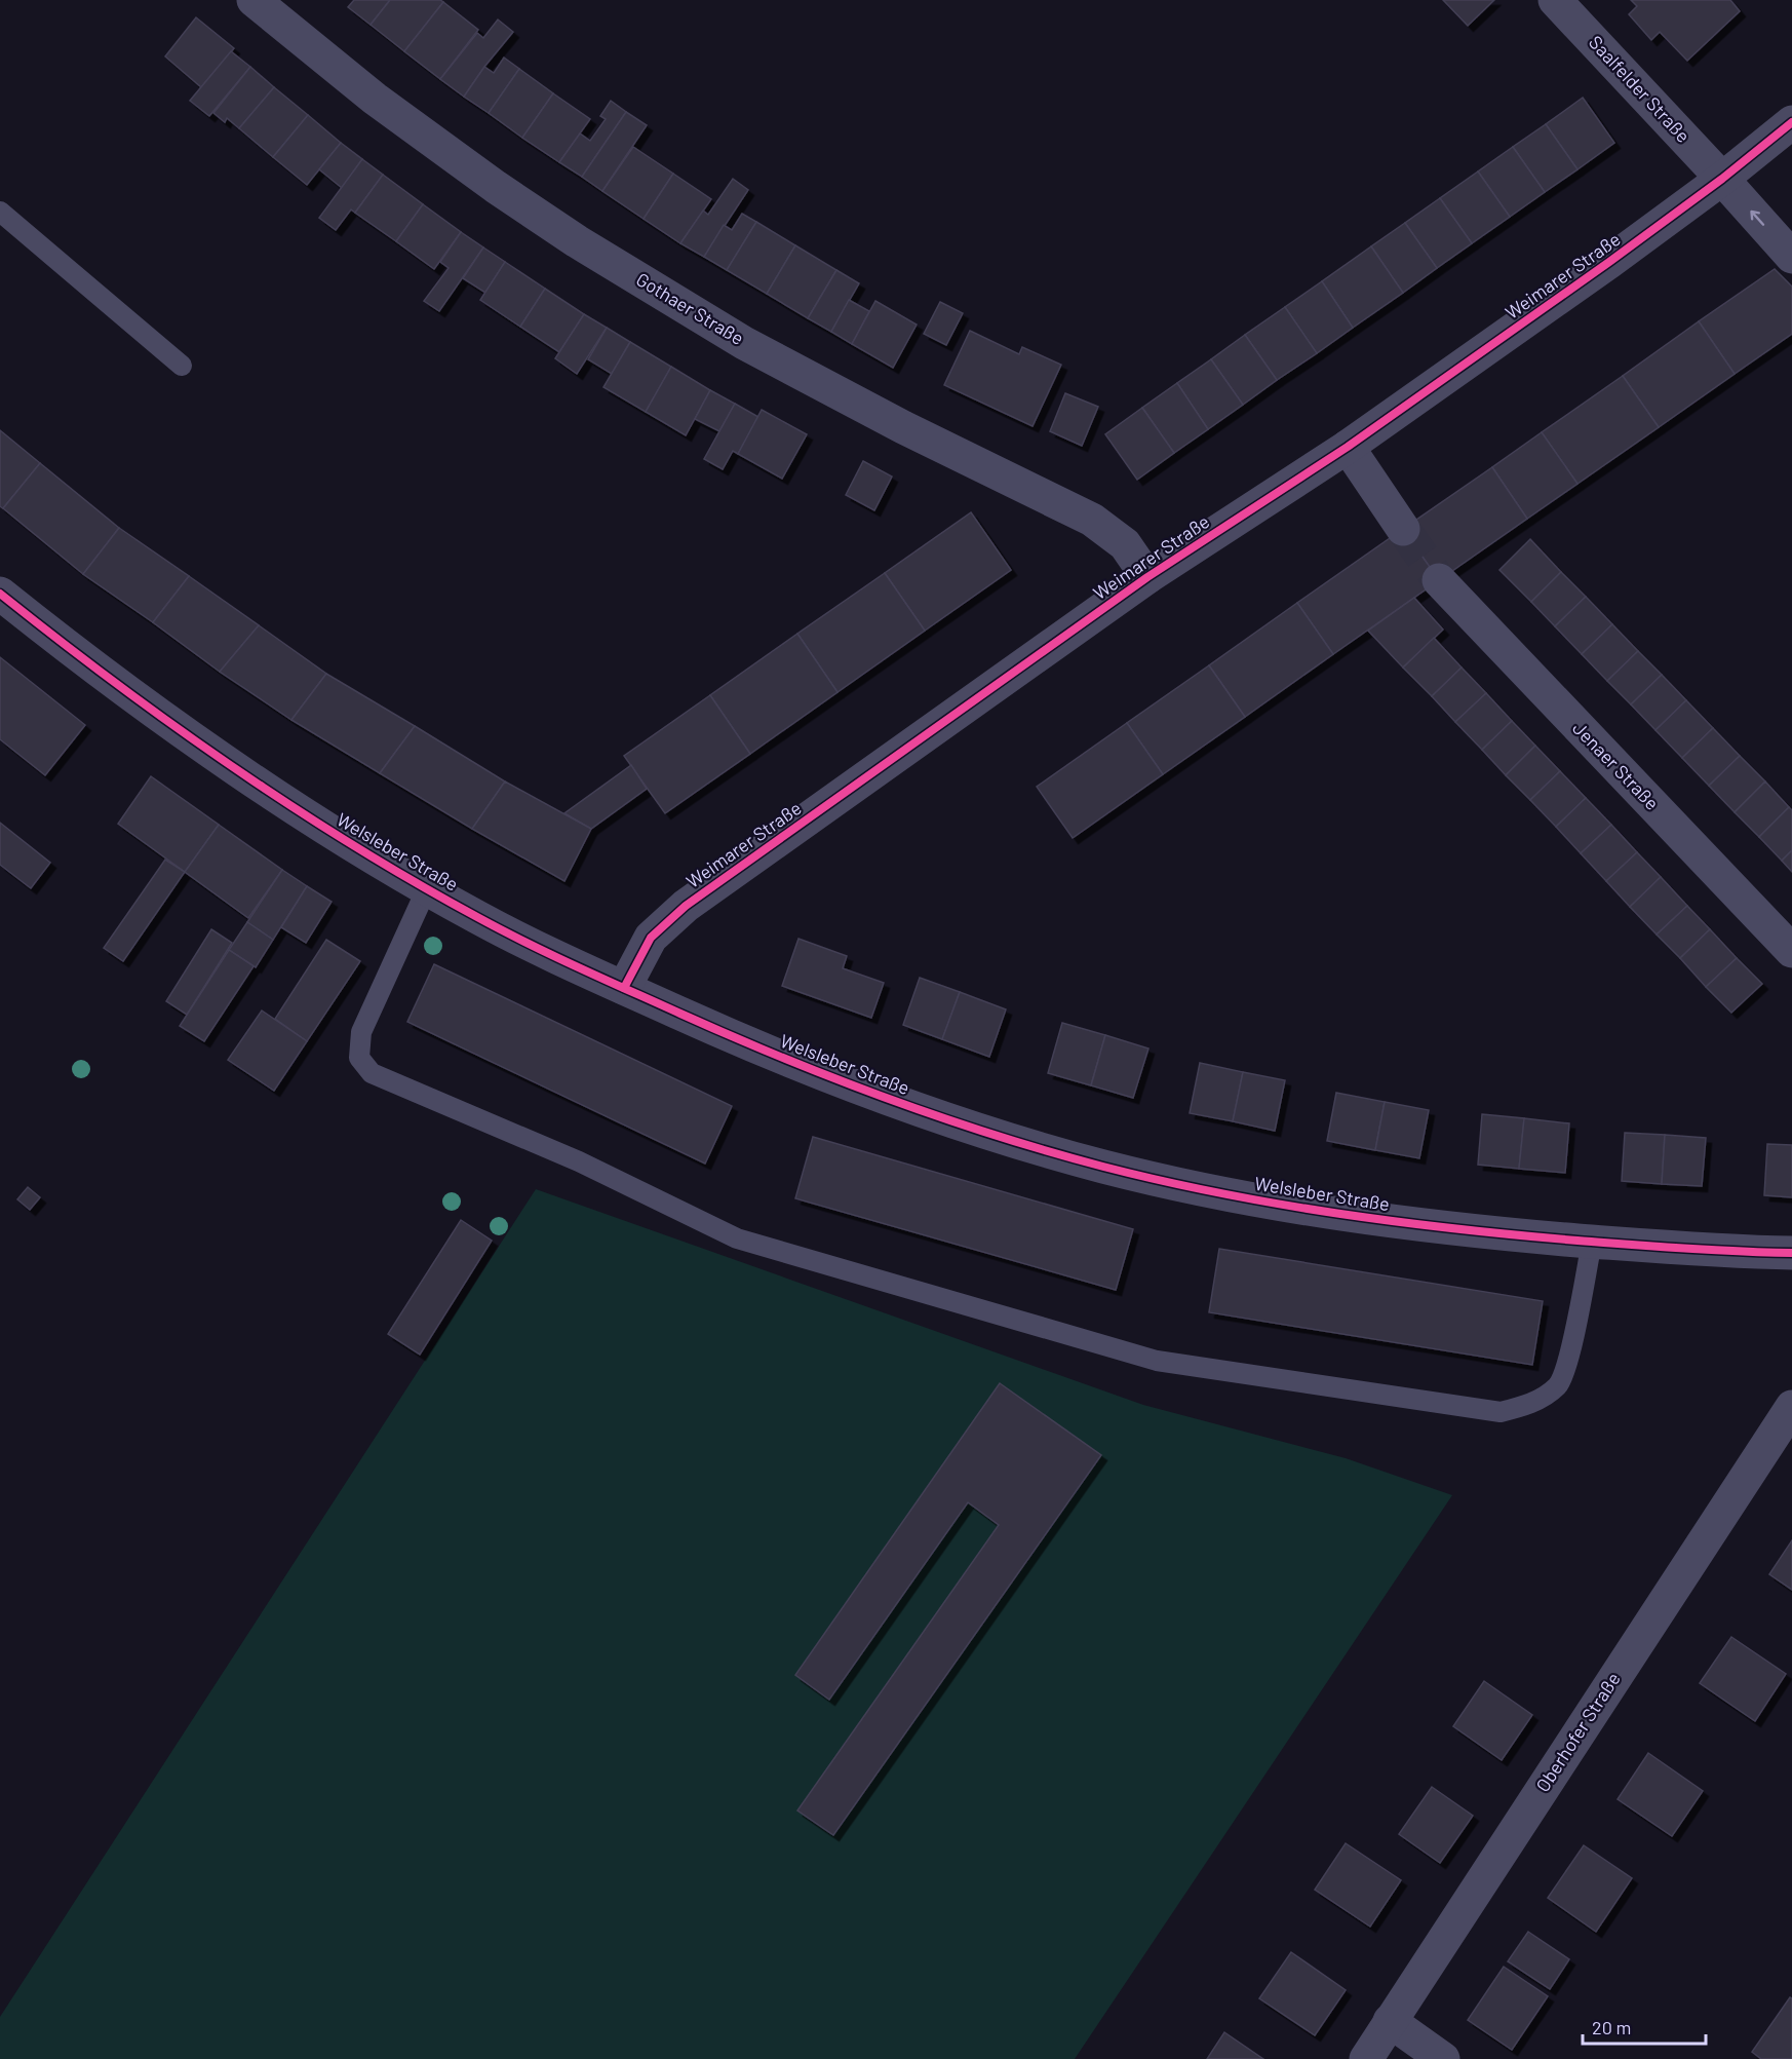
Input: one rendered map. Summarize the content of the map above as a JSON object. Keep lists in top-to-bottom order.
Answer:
{
  "streets": {
    "street": [
      "Saalfelder Straße",
      "Weimarer Straße",
      "Gothaer Straße",
      "Jenaer Straße",
      "Welsleber Straße",
      "Oberhofer Straße"
    ]
  },
  "crossings": [
    ["Saalfelder Straße", "Weimarer Straße"],
    ["Weimarer Straße", "Gothaer Straße"],
    ["Weimarer Straße", "Welsleber Straße"]
  ],
  "scale_bar": "20 m"
}
